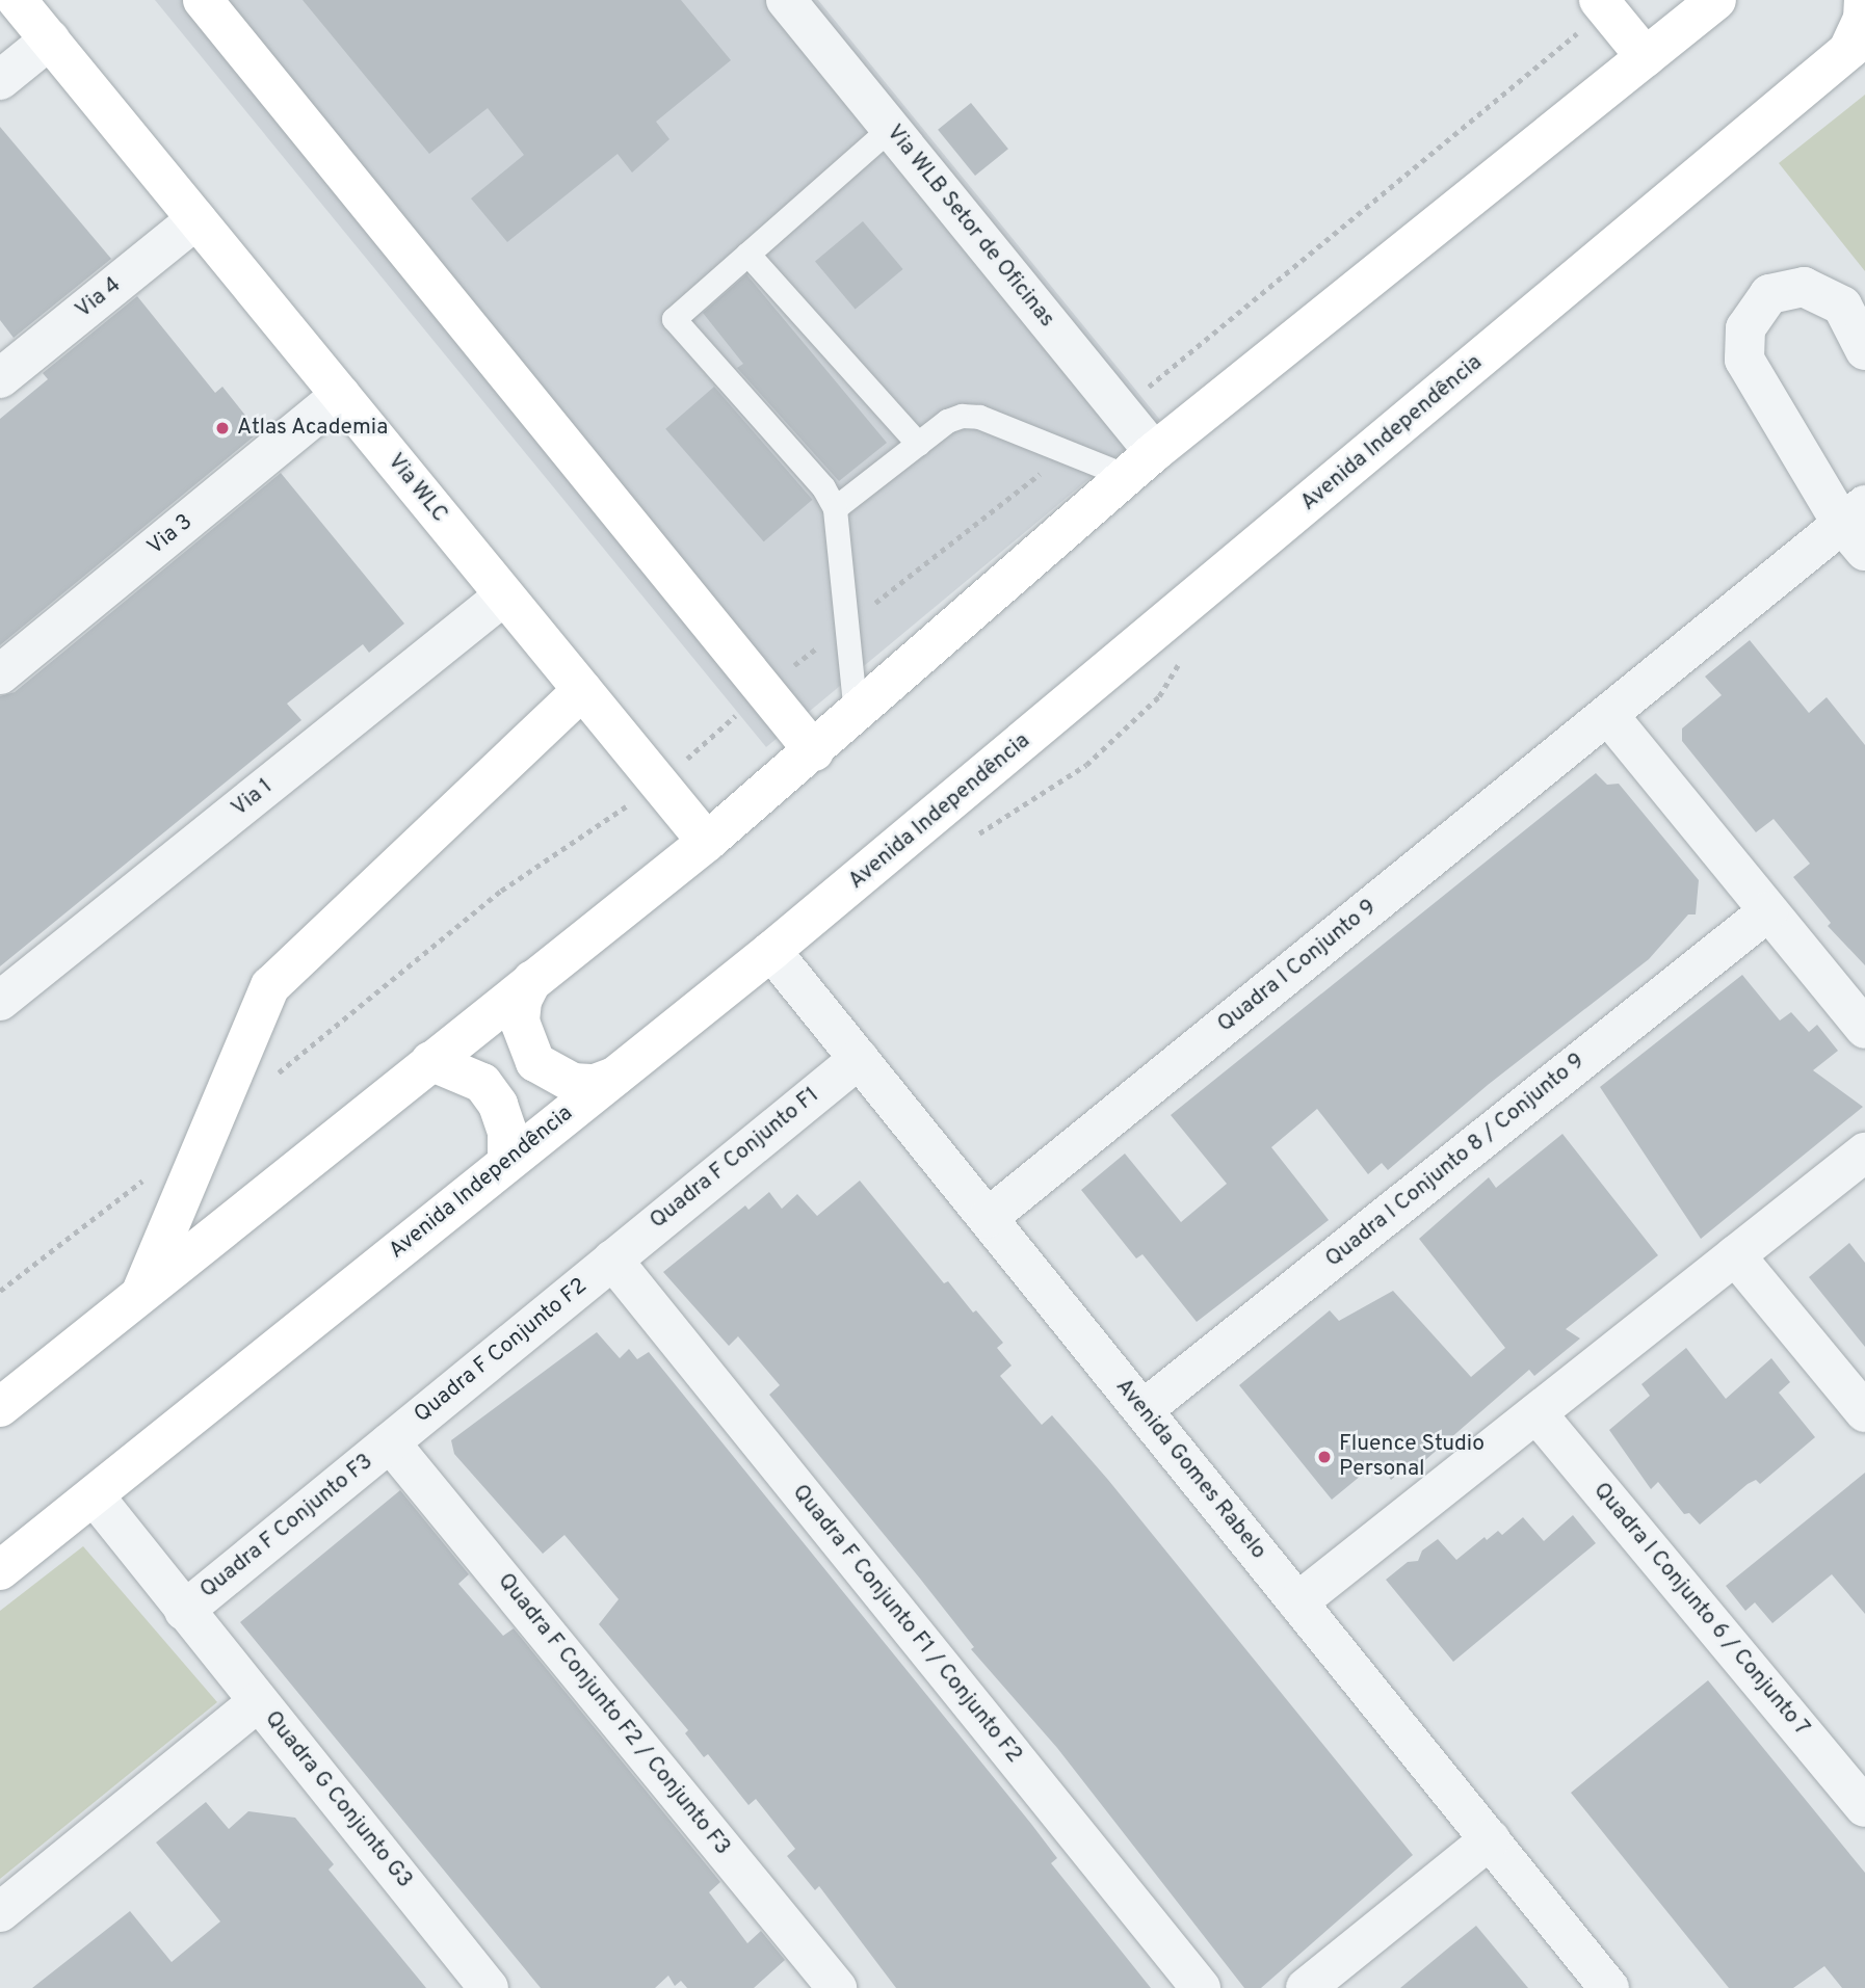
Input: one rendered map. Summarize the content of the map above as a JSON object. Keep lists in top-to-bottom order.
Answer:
{
  "streets": {
    "main road": ["Avenida Independência", "Via WLC"],
    "street": [
      "Via WLB Setor de Oficinas",
      "Via 4",
      "Via 3",
      "Via 1",
      "Quadra I Conjunto 9",
      "Quadra F Conjunto F1",
      "Quadra I Conjunto 8 / Conjunto 9",
      "Quadra F Conjunto F2",
      "Avenida Gomes Rabelo",
      "Quadra F Conjunto F3",
      "Quadra I Conjunto 6 / Conjunto 7",
      "Quadra F Conjunto F1 / Conjunto F2",
      "Quadra F Conjunto F2 / Conjunto F3",
      "Quadra G Conjunto G3"
    ]
  },
  "crossings": [
    ["Via 4", "Via WLC"],
    ["Avenida Independência", "Avenida Gomes Rabelo"],
    ["Via WLC", "Via 3"],
    ["Via WLC", "Via 1"],
    ["Quadra I Conjunto 9", "Avenida Gomes Rabelo"],
    ["Quadra F Conjunto F1", "Quadra F Conjunto F2"],
    ["Quadra F Conjunto F1", "Avenida Gomes Rabelo"],
    ["Quadra F Conjunto F1", "Quadra F Conjunto F1 / Conjunto F2"],
    ["Quadra I Conjunto 8 / Conjunto 9", "Avenida Gomes Rabelo"],
    ["Quadra F Conjunto F2", "Quadra F Conjunto F3"],
    ["Quadra F Conjunto F2", "Quadra F Conjunto F1 / Conjunto F2"],
    ["Quadra F Conjunto F2", "Quadra F Conjunto F2 / Conjunto F3"],
    ["Quadra F Conjunto F3", "Quadra F Conjunto F2 / Conjunto F3"]
  ],
  "places": ["Atlas Academia", "Fluence Studio Personal"]
}
